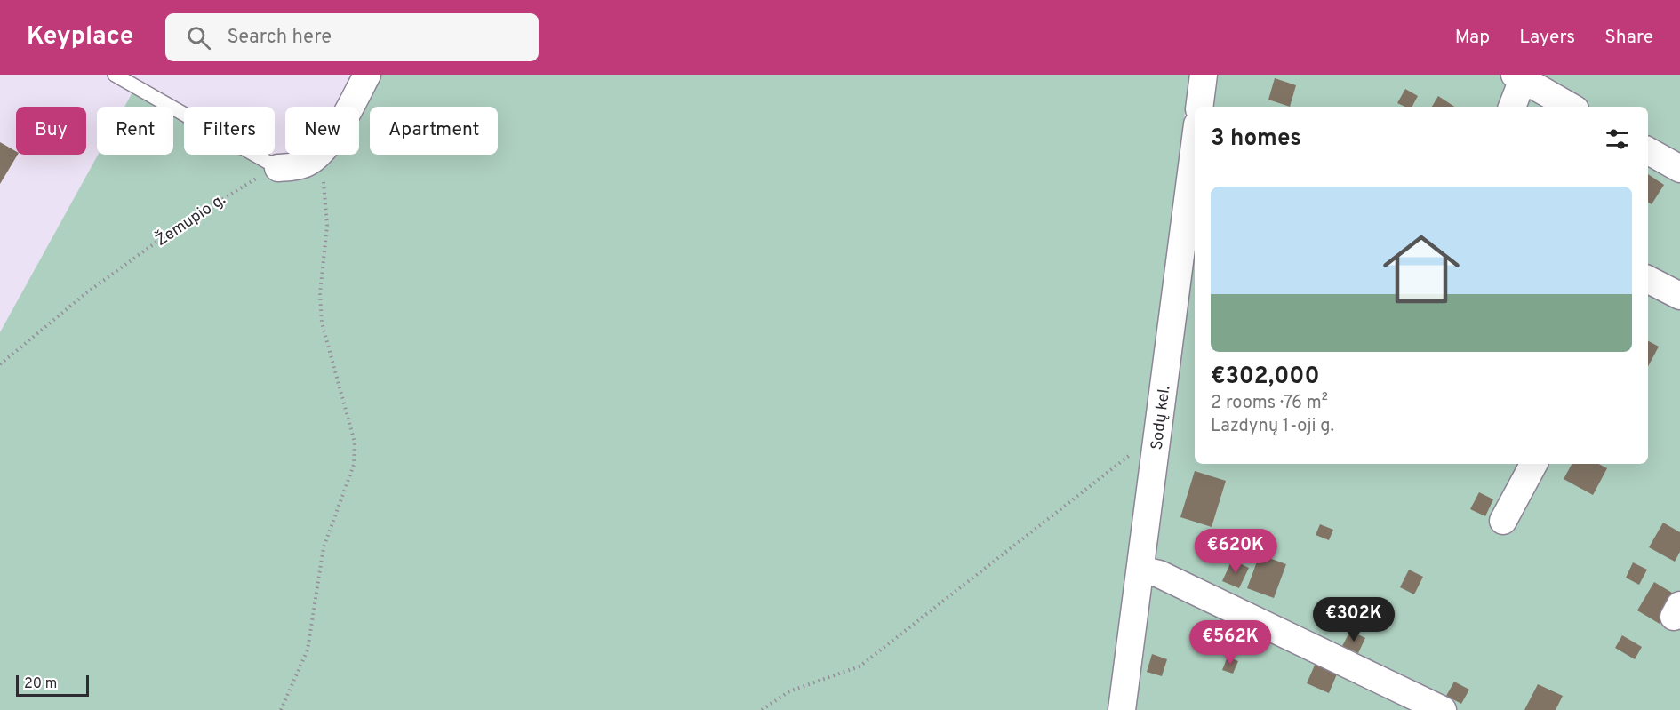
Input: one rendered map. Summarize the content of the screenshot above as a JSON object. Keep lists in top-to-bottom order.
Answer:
{
  "streets": {
    "street": ["Sodų kel."],
    "path": ["Žemupio g."]
  },
  "scale_bar": "20 m",
  "page": {
    "header": "Keyplace",
    "search": "Search here",
    "nav": ["Map", "Layers", "Share"],
    "chip": [
      "Buy",
      "Rent",
      "Filters",
      "New",
      "Apartment"
    ],
    "heading": "3 homes",
    "list": [
      {
        "name": "€302,000",
        "note": "2 rooms · 76 m² · Lazdynų 1-oji g."
      }
    ],
    "price": ["€620K", "€302K", "€562K"],
    "scale": "20 m"
  }
}
